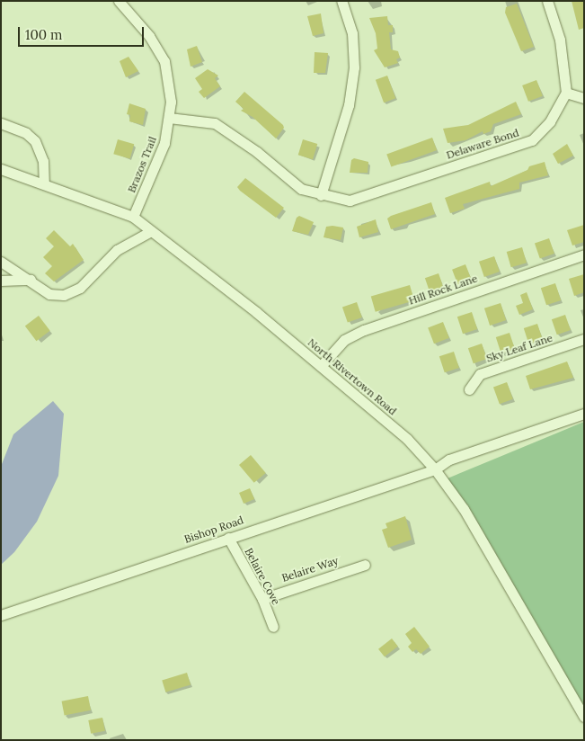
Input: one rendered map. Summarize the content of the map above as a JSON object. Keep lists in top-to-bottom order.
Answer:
{
  "streets": {
    "street": [
      "Delaware Bond",
      "Brazos Trail",
      "Hill Rock Lane",
      "Sky Leaf Lane",
      "North Rivertown Road",
      "Bishop Road",
      "Belaire Way",
      "Belaire Cove"
    ]
  },
  "crossings": [
    ["Delaware Bond", "Brazos Trail"],
    ["Brazos Trail", "North Rivertown Road"],
    ["Hill Rock Lane", "North Rivertown Road"],
    ["North Rivertown Road", "Bishop Road"],
    ["Bishop Road", "Belaire Cove"],
    ["Belaire Way", "Belaire Cove"]
  ],
  "scale_bar": "100 m"
}
